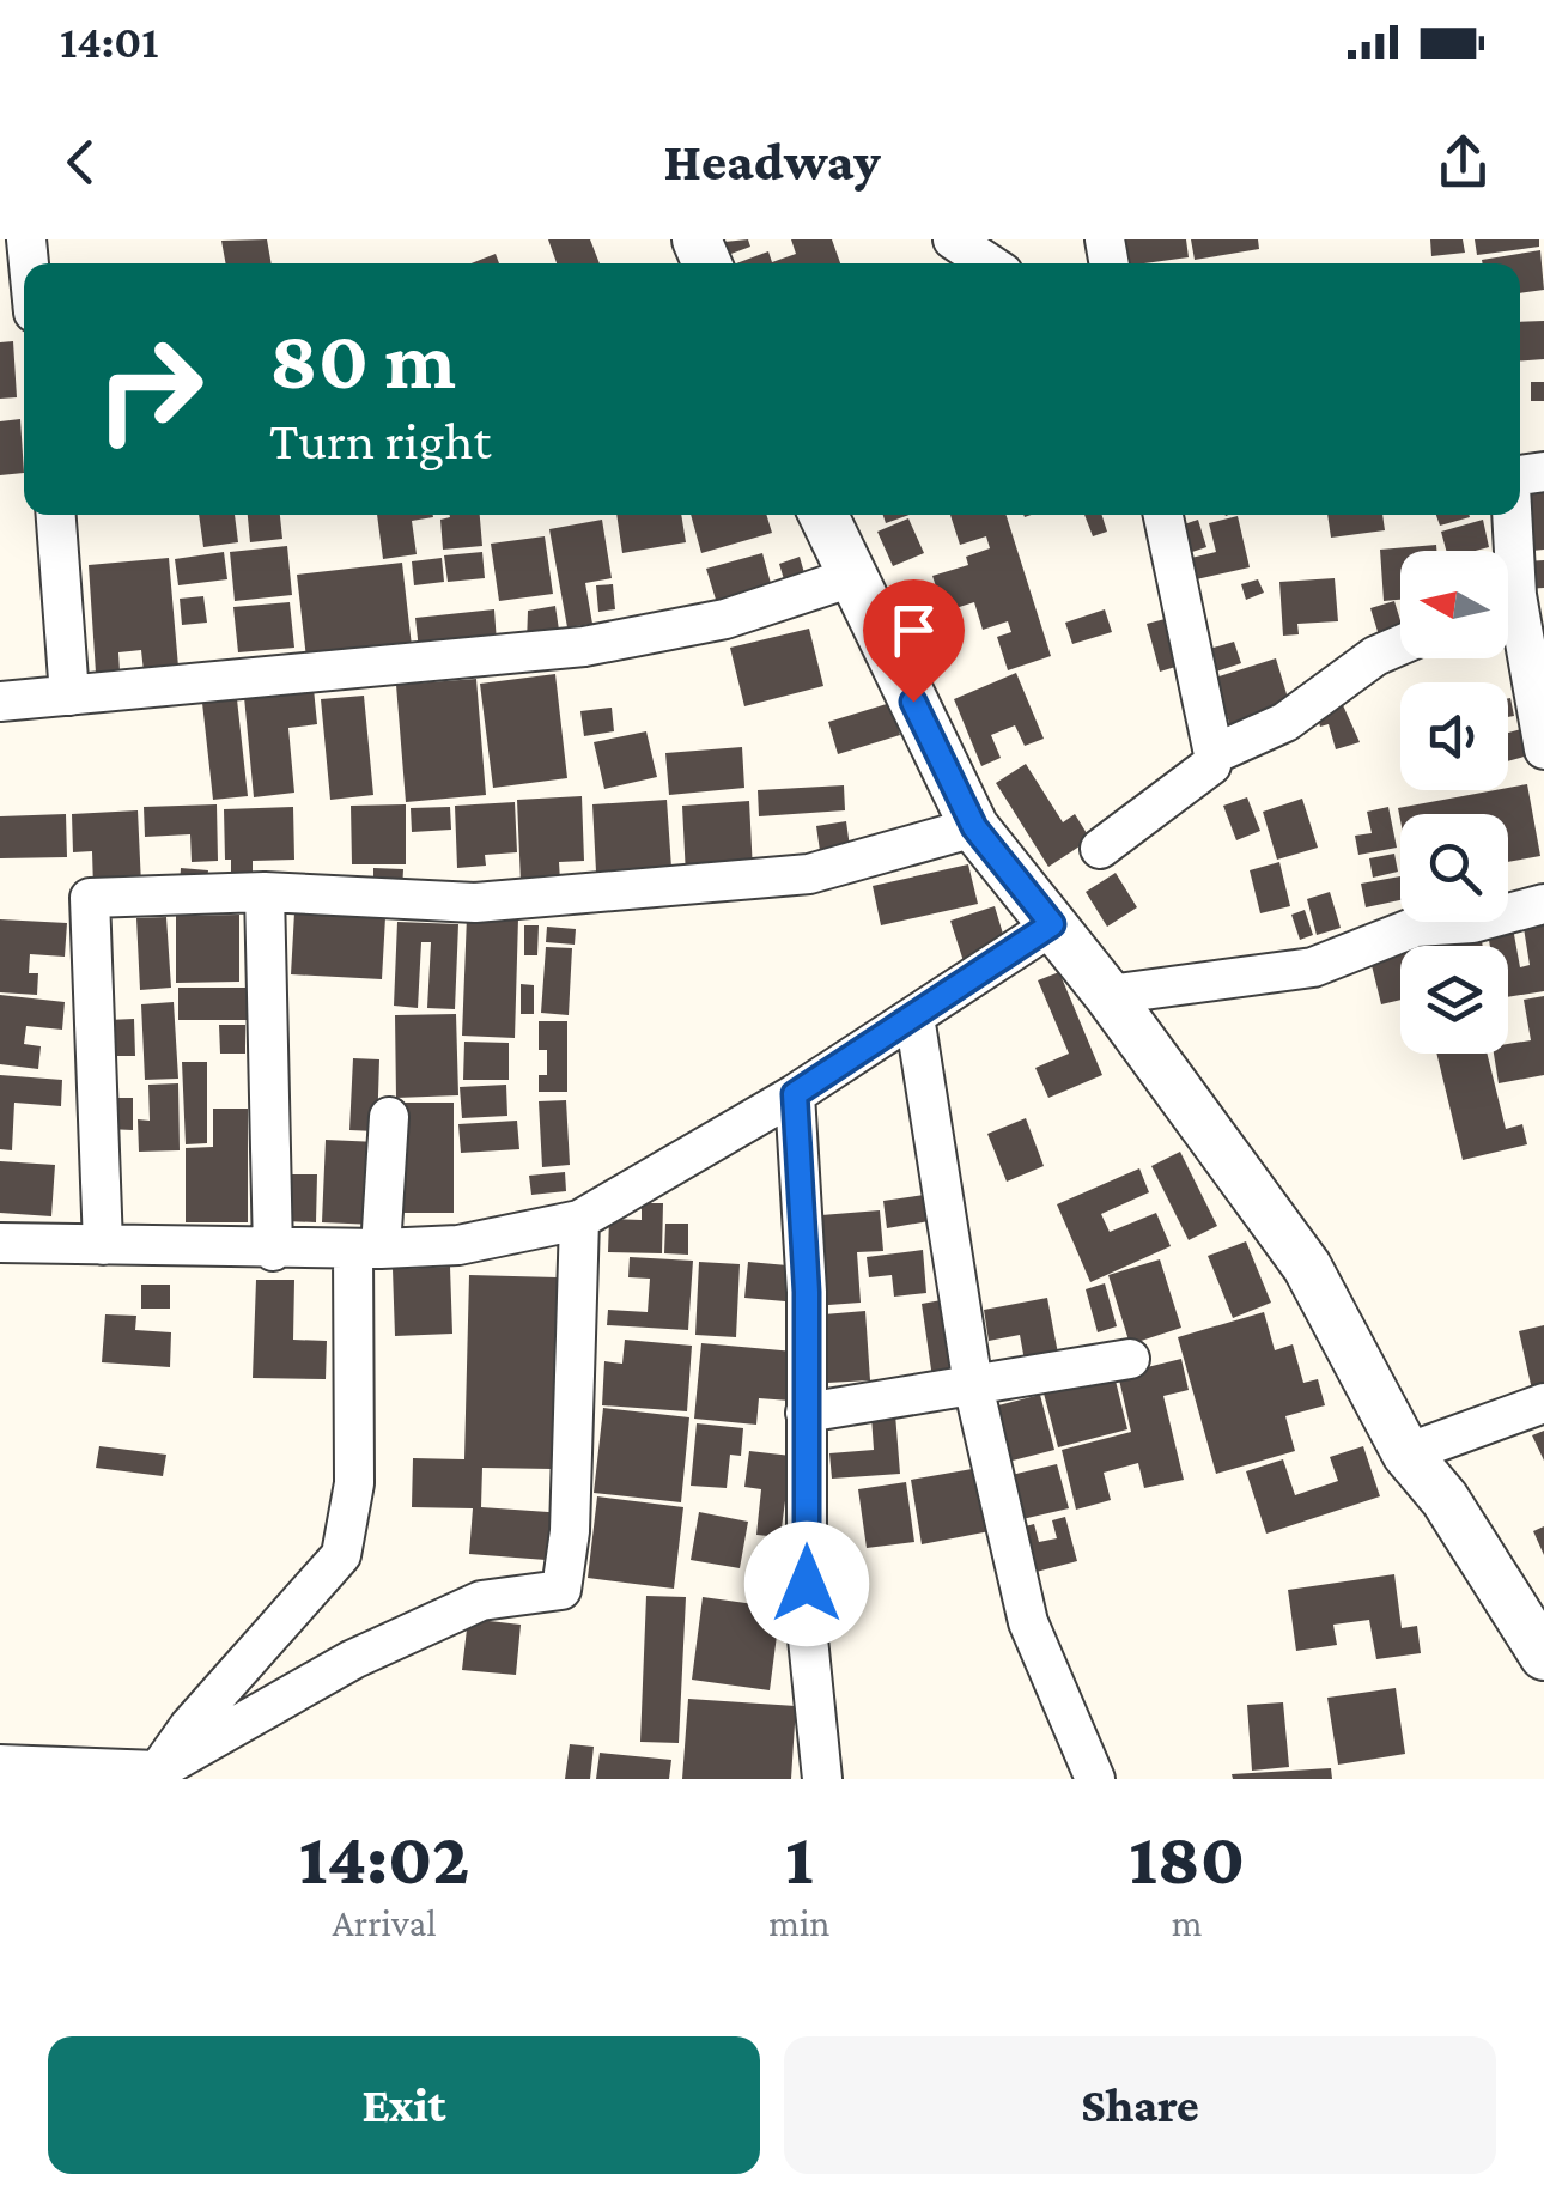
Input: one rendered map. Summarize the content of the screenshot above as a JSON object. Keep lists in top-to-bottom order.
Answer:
{
  "north": "left",
  "page": {
    "status": "14:01",
    "header": "Headway",
    "turn": ["80 m", "Turn right"],
    "eta": [
      "14:02",
      "Arrival",
      "1",
      "min",
      "180",
      "m"
    ],
    "buttons": ["Exit", "Share"]
  }
}
